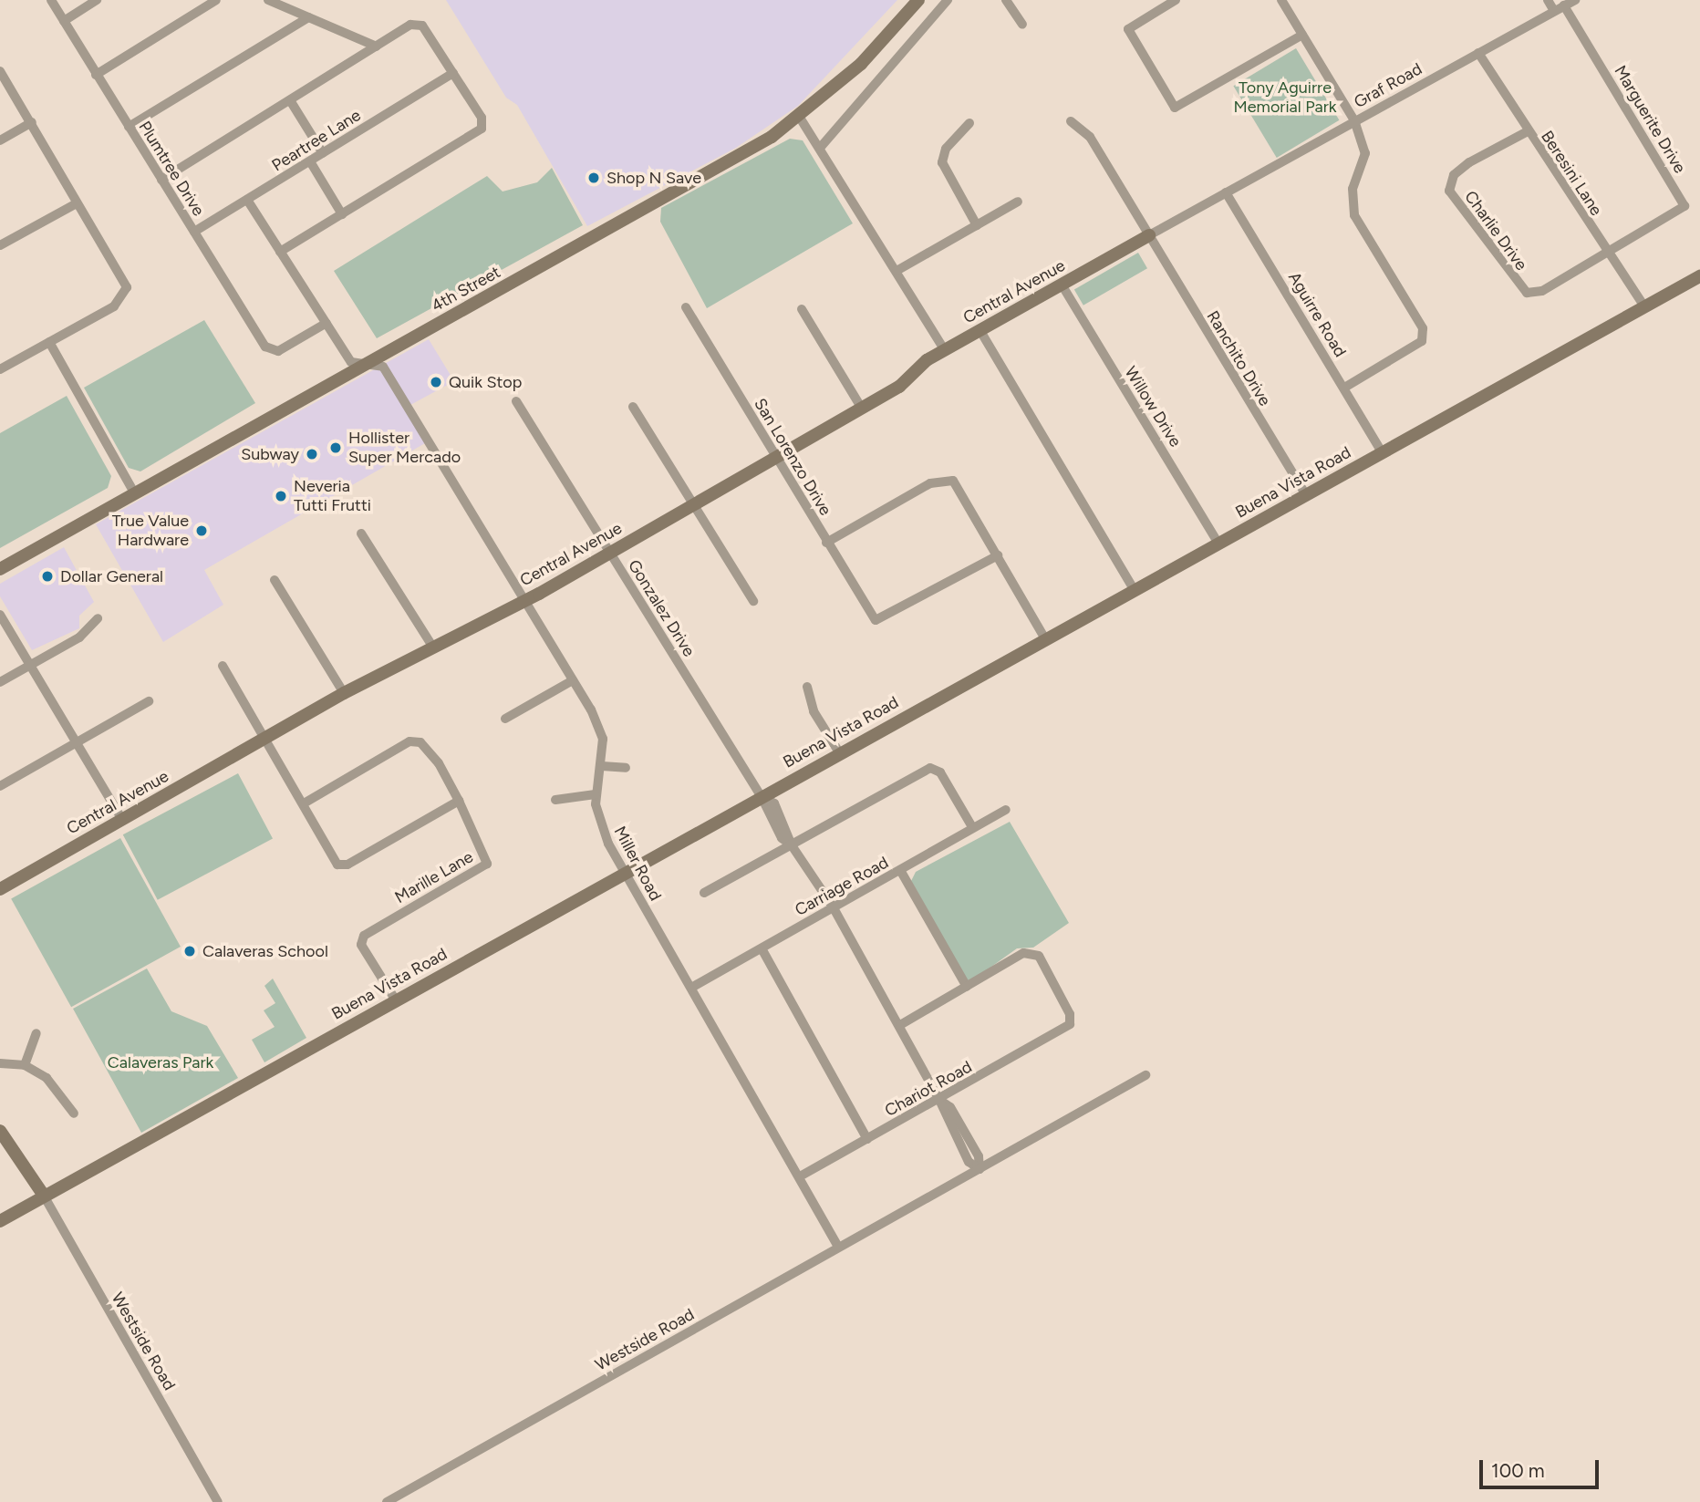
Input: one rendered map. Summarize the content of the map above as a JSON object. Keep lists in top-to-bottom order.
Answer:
{
  "streets": {
    "street": [
      "Graf Road",
      "Marguerite Drive",
      "Peartree Lane",
      "Plumtree Drive",
      "Beresini Lane",
      "Charlie Drive",
      "4th Street",
      "Central Avenue",
      "Aguirre Road",
      "Ranchito Drive",
      "Willow Drive",
      "San Lorenzo Drive",
      "Buena Vista Road",
      "Gonzalez Drive",
      "Miller Road",
      "Marille Lane",
      "Carriage Road",
      "Chariot Road",
      "Westside Road"
    ]
  },
  "crossings": [
    ["Graf Road", "Marguerite Drive"],
    ["Graf Road", "Beresini Lane"],
    ["Graf Road", "Central Avenue"],
    ["Graf Road", "Aguirre Road"],
    ["Graf Road", "Ranchito Drive"],
    ["Marguerite Drive", "Beresini Lane"],
    ["Marguerite Drive", "Charlie Drive"],
    ["Peartree Lane", "Plumtree Drive"],
    ["Plumtree Drive", "Miller Road"],
    ["Beresini Lane", "Charlie Drive"],
    ["Beresini Lane", "Buena Vista Road"],
    ["4th Street", "Miller Road"],
    ["Central Avenue", "Ranchito Drive"],
    ["Central Avenue", "Willow Drive"],
    ["Central Avenue", "San Lorenzo Drive"],
    ["Central Avenue", "Gonzalez Drive"],
    ["Central Avenue", "Miller Road"],
    ["Aguirre Road", "Buena Vista Road"],
    ["Ranchito Drive", "Buena Vista Road"],
    ["Willow Drive", "Buena Vista Road"],
    ["Buena Vista Road", "Gonzalez Drive"],
    ["Buena Vista Road", "Miller Road"],
    ["Buena Vista Road", "Marille Lane"],
    ["Buena Vista Road", "Westside Road"],
    ["Gonzalez Drive", "Carriage Road"],
    ["Gonzalez Drive", "Chariot Road"],
    ["Gonzalez Drive", "Westside Road"],
    ["Miller Road", "Carriage Road"],
    ["Miller Road", "Chariot Road"],
    ["Miller Road", "Westside Road"]
  ],
  "parks": ["Tony Aguirre Memorial Park", "Calaveras Park"],
  "places": [
    "Shop N Save",
    "Quik Stop",
    "Hollister Super Mercado",
    "Subway",
    "Neveria Tutti Frutti",
    "True Value Hardware",
    "Dollar General",
    "Calaveras School"
  ],
  "scale_bar": "100 m"
}
